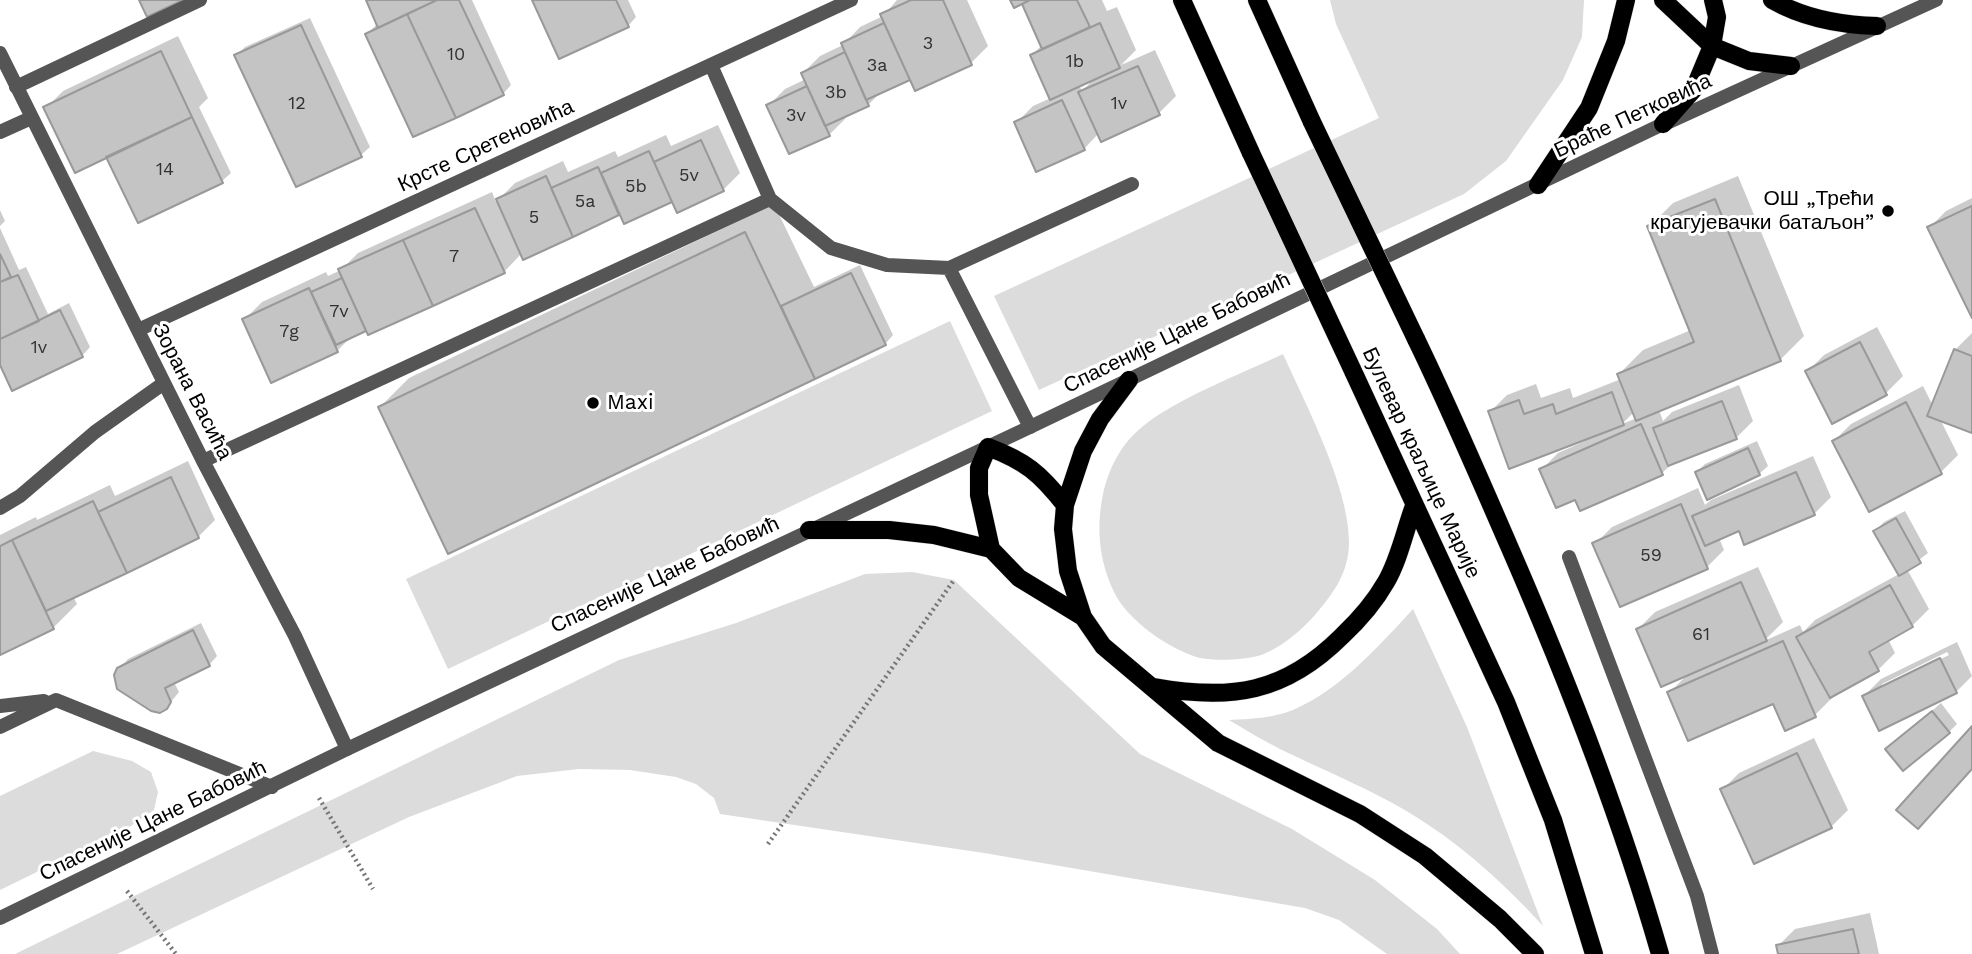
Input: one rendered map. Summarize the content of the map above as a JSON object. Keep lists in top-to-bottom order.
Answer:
{
  "streets": {
    "main road": ["Булевар краљице Марије"],
    "street": [
      "Браће Петковића",
      "Крсте Сретеновића",
      "Спасеније Цане Бабовић",
      "Зорана Васића"
    ]
  },
  "crossings": [
    ["Браће Петковића", "Спасеније Цане Бабовић"],
    ["Крсте Сретеновића", "Зорана Васића"],
    ["Спасеније Цане Бабовић", "Зорана Васића"]
  ],
  "places": ["ОШ „Трећи крагујевачки батаљон”", "Maxi"],
  "house_numbers": [
    "3",
    "10",
    "1b",
    "3a",
    "3b",
    "12",
    "1v",
    "3v",
    "14",
    "5v",
    "5b",
    "5a",
    "5",
    "7",
    "7v",
    "7g",
    "1v",
    "59",
    "61"
  ]
}
